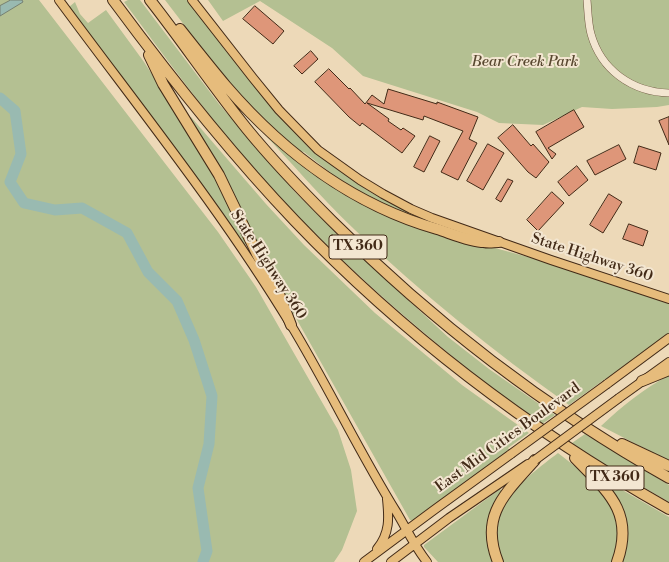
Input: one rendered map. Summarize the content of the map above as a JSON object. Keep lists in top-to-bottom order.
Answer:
{
  "streets": {
    "highway": ["TX 360"],
    "main road": ["State Highway 360", "East Mid Cities Boulevard"]
  },
  "crossings": [
    ["State Highway 360", "East Mid Cities Boulevard"]
  ],
  "parks": ["Bear Creek Park"]
}
